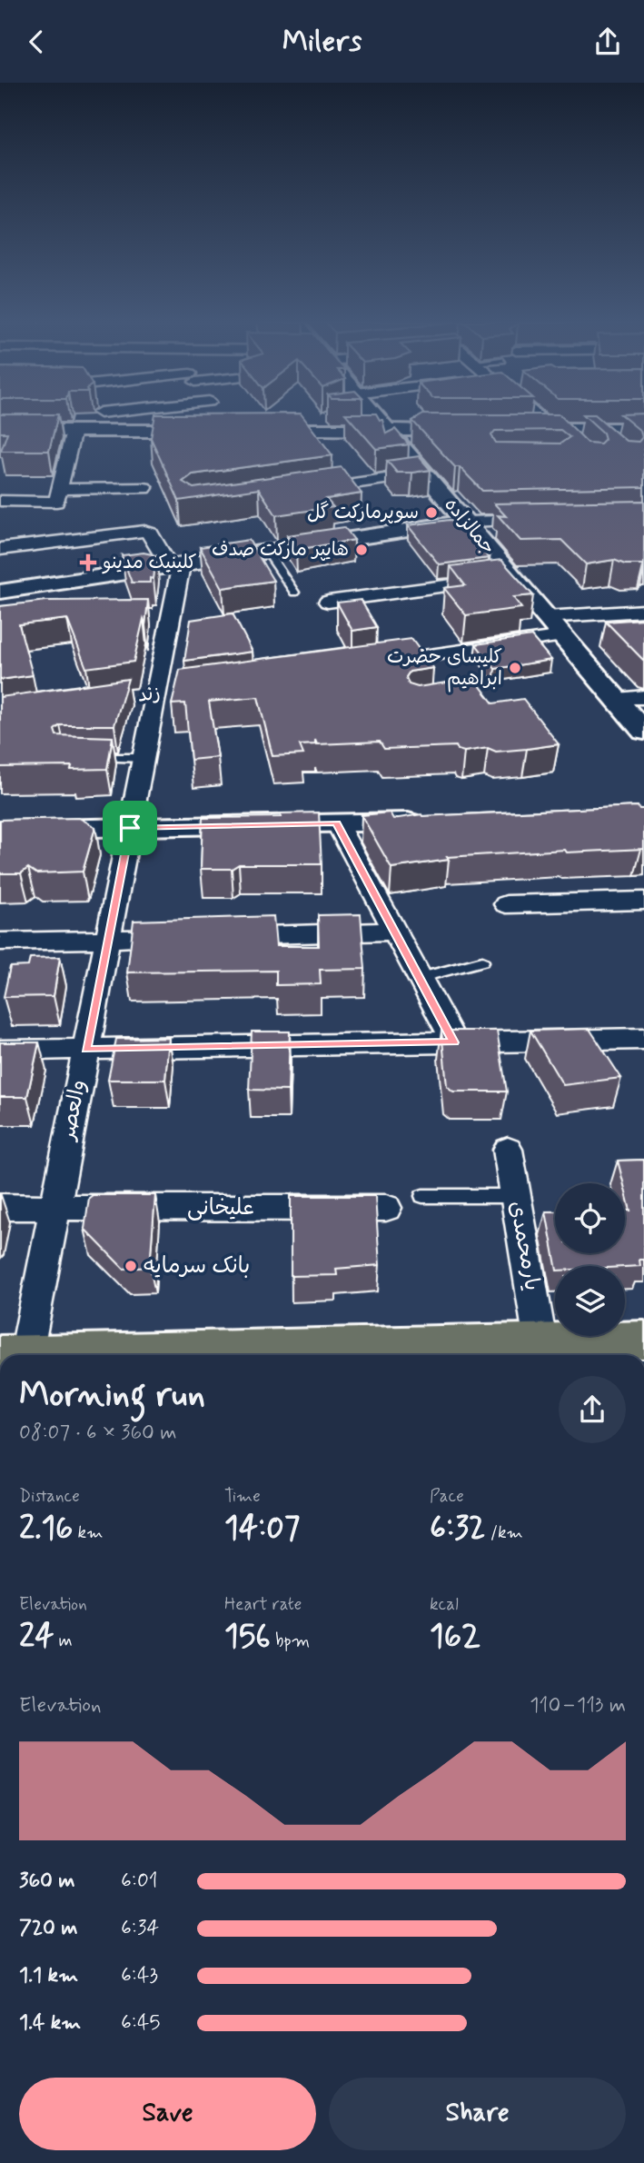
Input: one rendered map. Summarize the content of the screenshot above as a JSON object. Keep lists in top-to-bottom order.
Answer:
{
  "streets": {
    "main road": ["جمالزاده"],
    "street": ["والعصر", "علیخانی", "یارمحمدی"]
  },
  "crossings": [
    ["والعصر", "علیخانی"]
  ],
  "places": {
    "other": [
      "سوپرمارکت گل",
      "هايپر ماركت صدف",
      "کلیسای حضرت ابراهیم",
      "بانک سرمایه"
    ],
    "health": ["کلینیک مدینو"]
  },
  "page": {
    "header": "Milers",
    "heading": ["Morning run", "08:07 · 6 × 360 m"],
    "stats": [
      ["Distance", "2.16 km"],
      ["Time", "14:07"],
      ["Pace", "6:32 /km"],
      ["Elevation", "24 m"],
      ["Heart rate", "156 bpm"],
      ["kcal", "162"]
    ],
    "chart": ["Elevation", "110–113 m"],
    "list": [
      {
        "name": "360 m",
        "note": "6:01"
      },
      {
        "name": "720 m",
        "note": "6:34"
      },
      {
        "name": "1.1 km",
        "note": "6:43"
      },
      {
        "name": "1.4 km",
        "note": "6:45"
      }
    ],
    "buttons": ["Save", "Share"]
  }
}
